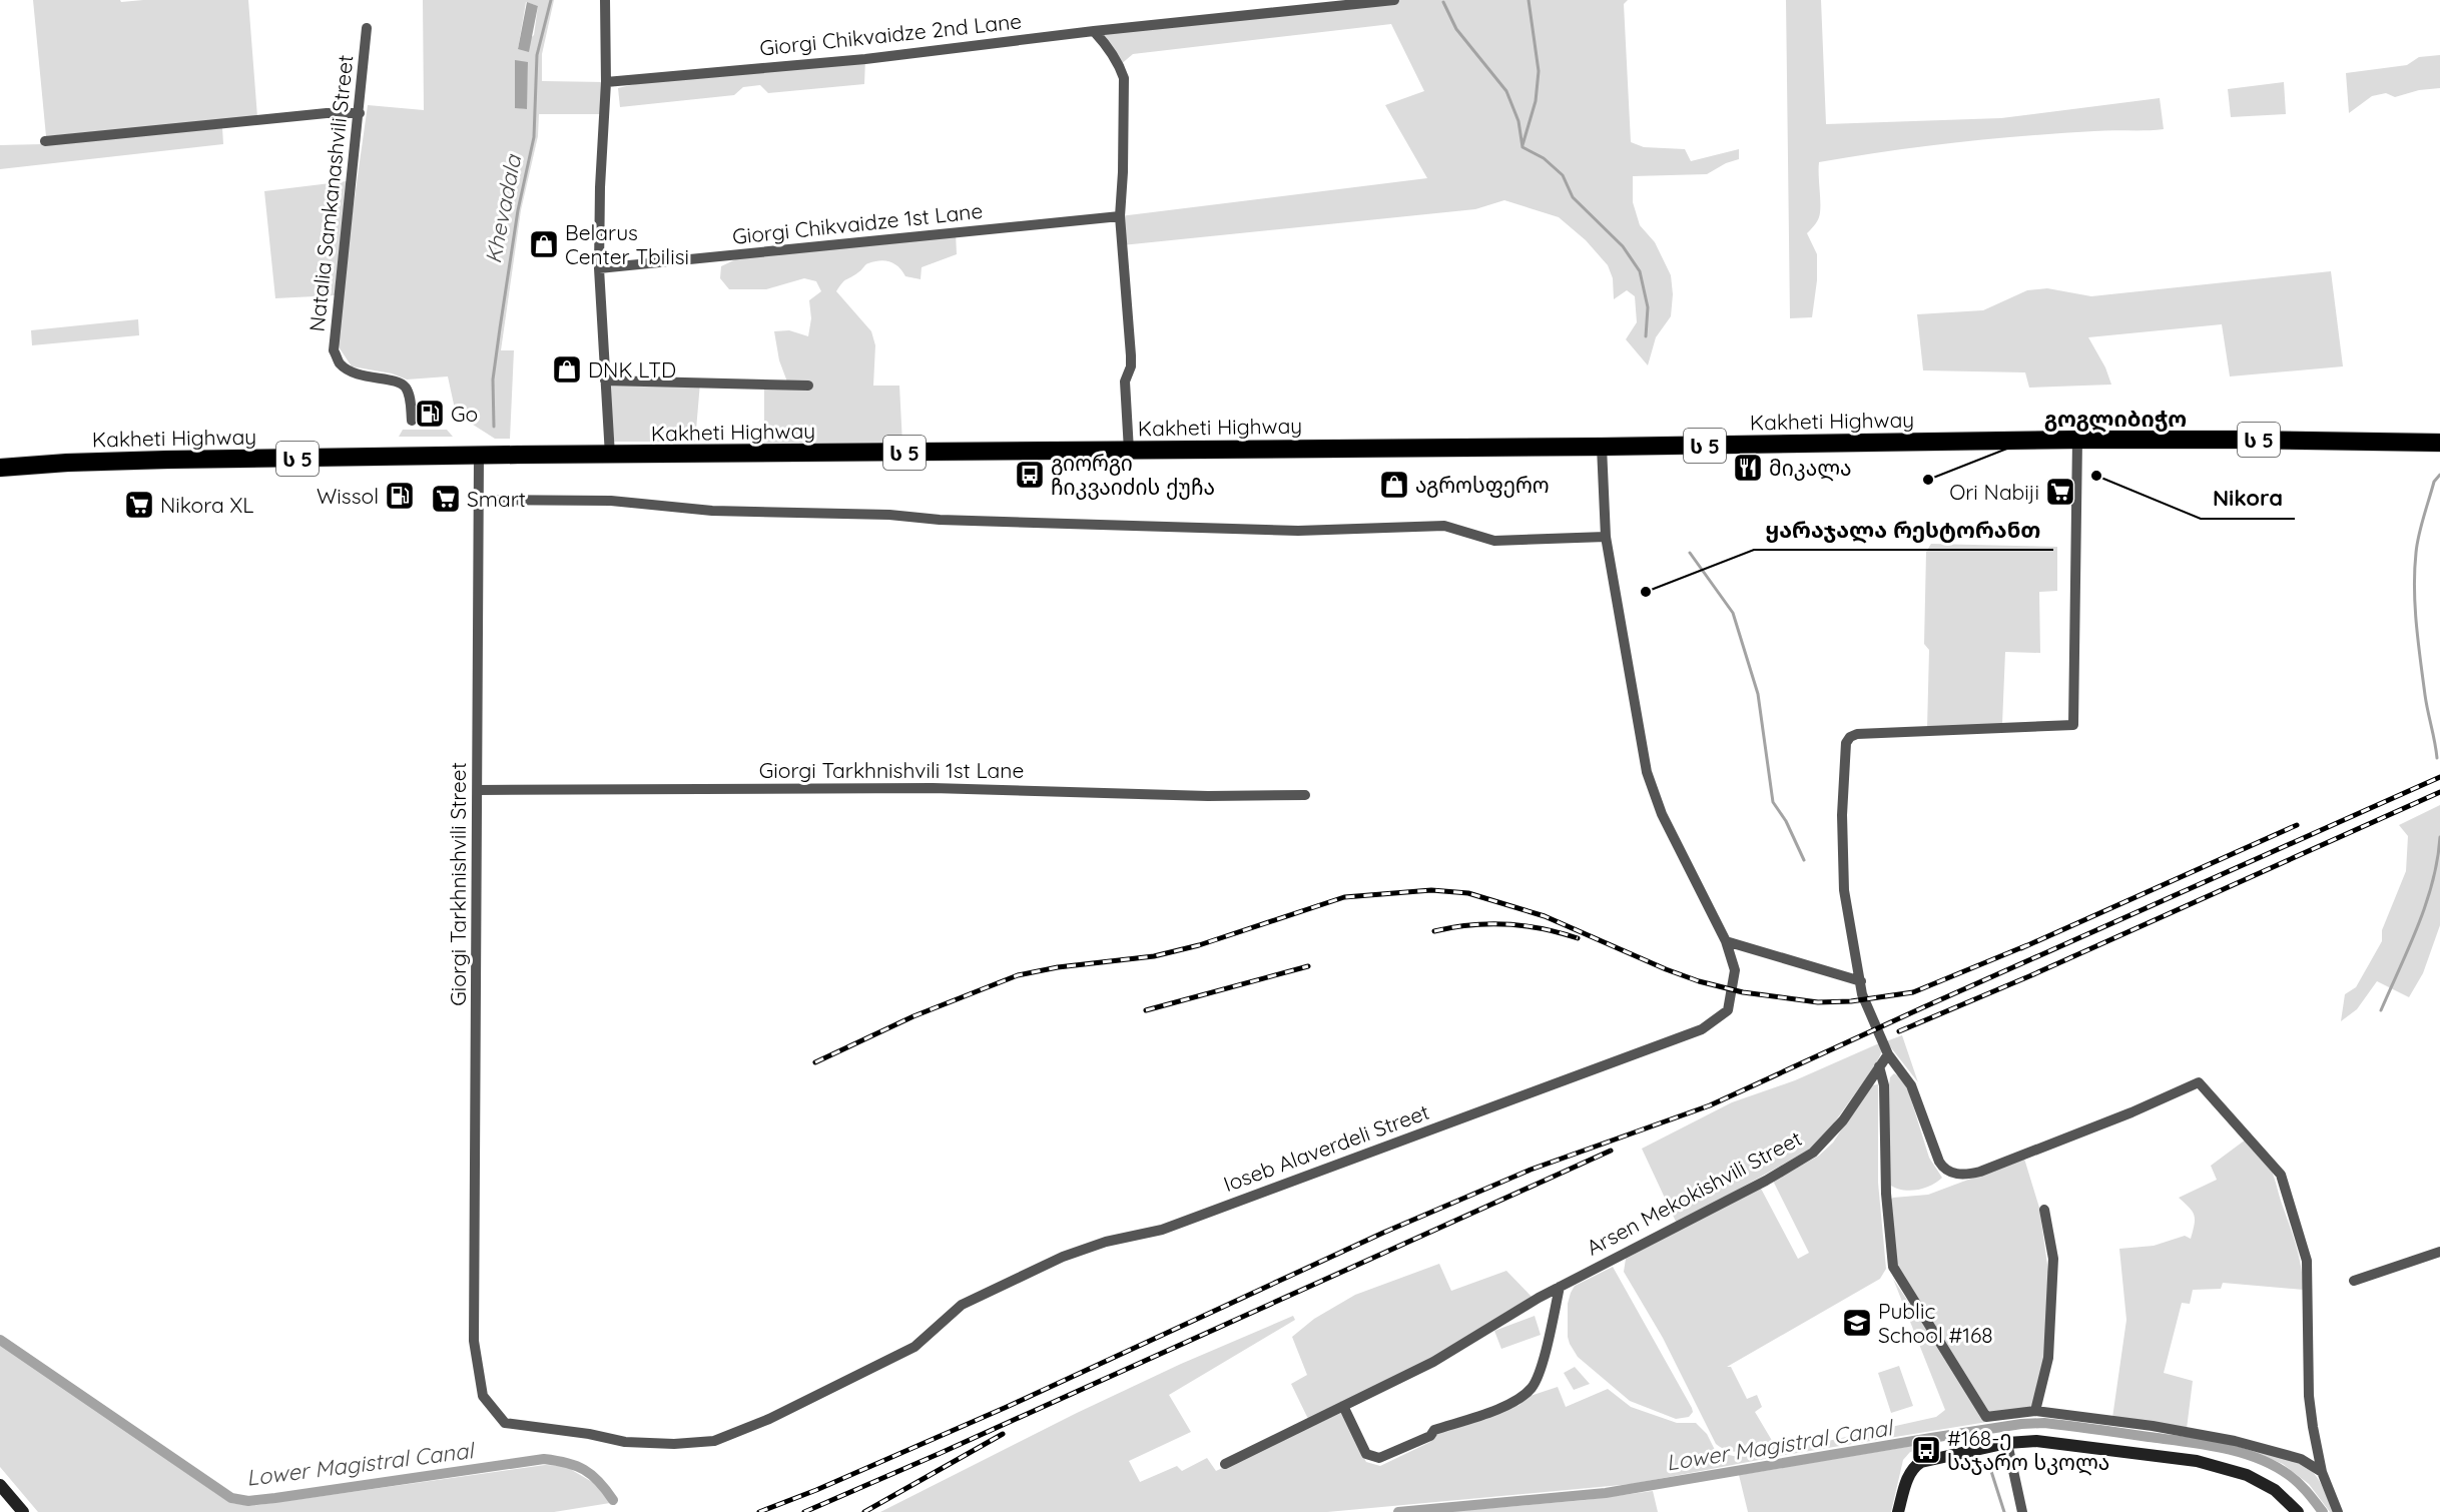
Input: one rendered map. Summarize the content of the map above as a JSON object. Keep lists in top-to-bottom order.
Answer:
{
  "streets": {
    "highway": ["Kakheti Highway", "ს 5"],
    "street": [
      "Giorgi Chikvaidze 2nd Lane",
      "Natalia Samkanashvili Street",
      "Giorgi Chikvaidze 1st Lane",
      "Giorgi Tarkhnishvili 1st Lane",
      "Giorgi Tarkhnishvili Street",
      "Ioseb Alaverdeli Street",
      "Arsen Mekokishvili Street"
    ]
  },
  "crossings": [
    ["Kakheti Highway", "Giorgi Tarkhnishvili Street"],
    ["Kakheti Highway", "Ioseb Alaverdeli Street"],
    ["Giorgi Tarkhnishvili 1st Lane", "Giorgi Tarkhnishvili Street"],
    ["Giorgi Tarkhnishvili Street", "Ioseb Alaverdeli Street"]
  ],
  "water": ["Khevadala", "Lower Magistral Canal"],
  "places": {
    "shop": ["Belarus Center Tbilisi", "DNK LTD", "აგროსფერო"],
    "fuel station": ["Go", "Wissol"],
    "restaurant": ["მიკალა"],
    "bus stop": ["გიორგი ჩიკვაიძის ქუჩა", "#168-ე საჯარო სკოლა"],
    "other": ["Nikora", "გოგლიბიჭო", "ყარაჯალა რესტორანთ"],
    "supermarket": ["Ori Nabiji", "Smart", "Nikora XL"],
    "school or university": ["Public School #168"]
  }
}
